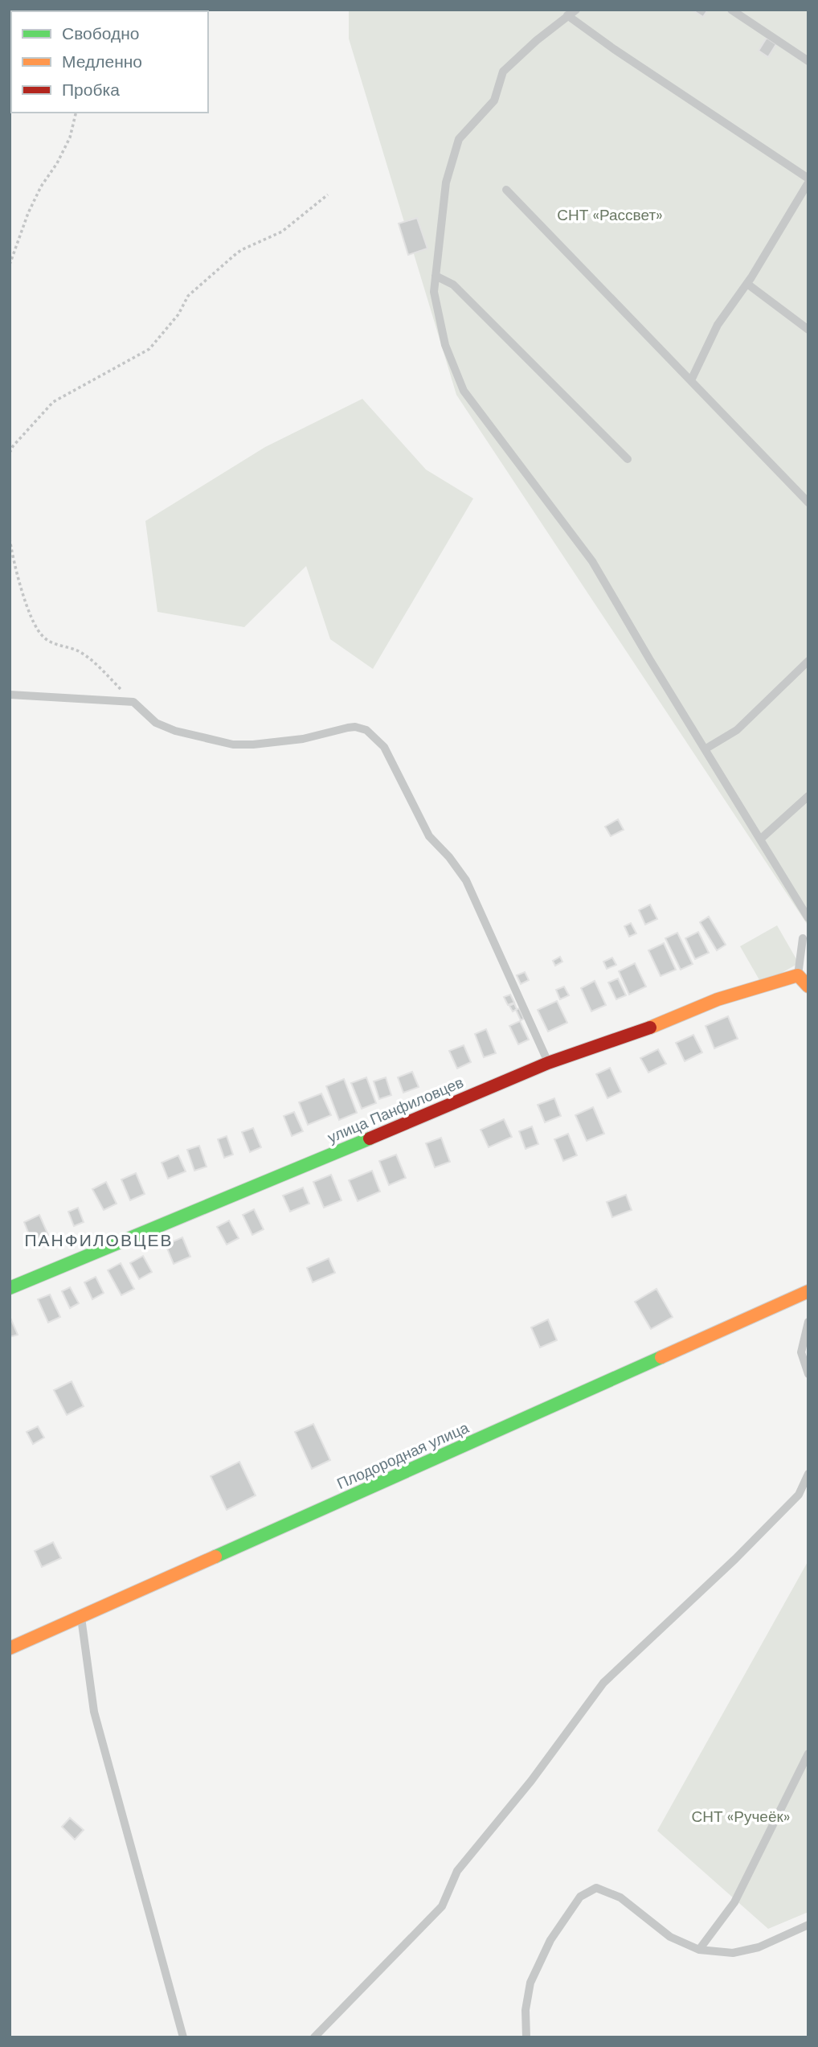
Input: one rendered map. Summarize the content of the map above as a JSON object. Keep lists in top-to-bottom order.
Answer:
{
  "streets": {
    "street": ["улица Панфиловцев", "Плодородная улица"]
  },
  "districts": ["ПАНФИЛОВЦЕВ"],
  "parks": ["СНТ «Рассвет»", "СНТ «Ручеёк»"],
  "legend": ["Свободно", "Медленно", "Пробка"]
}
